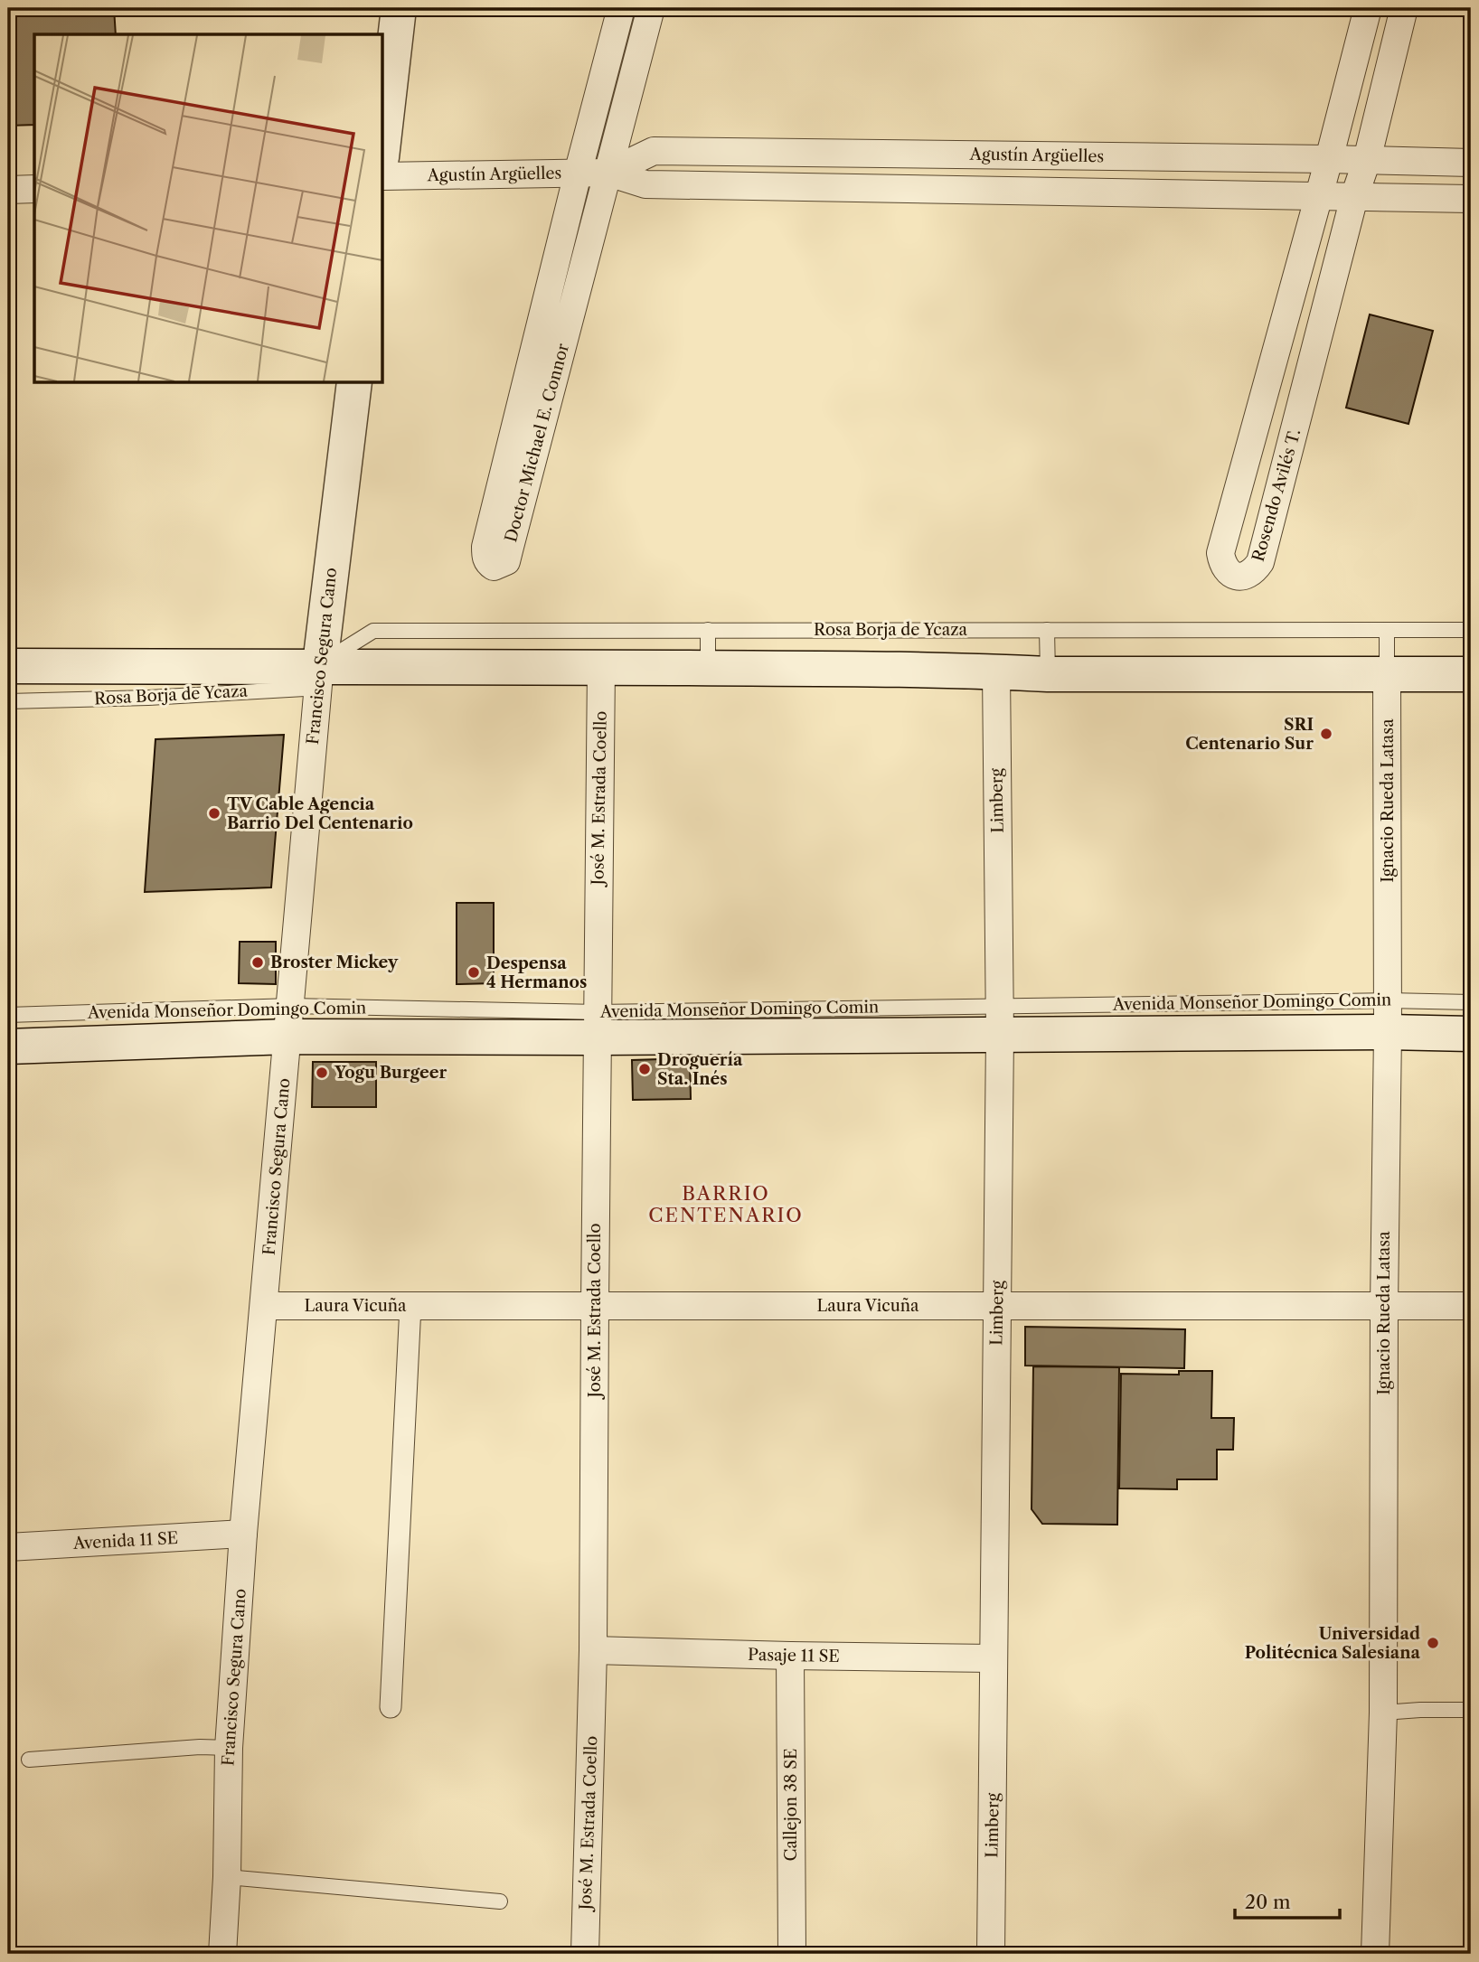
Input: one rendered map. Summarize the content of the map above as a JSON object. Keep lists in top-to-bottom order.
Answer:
{
  "streets": {
    "main road": ["Rosa Borja de Ycaza", "Francisco Segura Cano", "Avenida Monseñor Domingo Comin"],
    "street": [
      "Agustín Argüelles",
      "Doctor Michael E. Connor",
      "Rosendo Avilés T.",
      "José M. Estrada Coello",
      "Limberg",
      "Ignacio Rueda Latasa",
      "Laura Vicuña",
      "Avenida 11 SE",
      "Pasaje 11 SE",
      "Callejon 38 SE"
    ]
  },
  "crossings": [
    ["Agustín Argüelles", "Doctor Michael E. Connor"],
    ["Agustín Argüelles", "Rosendo Avilés T."],
    ["Rosa Borja de Ycaza", "Francisco Segura Cano"],
    ["Rosa Borja de Ycaza", "José M. Estrada Coello"],
    ["Rosa Borja de Ycaza", "Limberg"],
    ["Rosa Borja de Ycaza", "Ignacio Rueda Latasa"],
    ["Francisco Segura Cano", "Avenida Monseñor Domingo Comin"],
    ["Francisco Segura Cano", "Laura Vicuña"],
    ["Francisco Segura Cano", "Avenida 11 SE"],
    ["José M. Estrada Coello", "Avenida Monseñor Domingo Comin"],
    ["José M. Estrada Coello", "Laura Vicuña"],
    ["José M. Estrada Coello", "Pasaje 11 SE"],
    ["Limberg", "Avenida Monseñor Domingo Comin"],
    ["Limberg", "Laura Vicuña"],
    ["Limberg", "Pasaje 11 SE"],
    ["Ignacio Rueda Latasa", "Avenida Monseñor Domingo Comin"],
    ["Ignacio Rueda Latasa", "Laura Vicuña"],
    ["Pasaje 11 SE", "Callejon 38 SE"]
  ],
  "districts": ["BARRIO CENTENARIO"],
  "places": [
    "SRI Centenario Sur",
    "TV Cable Agencia Barrio Del Centenario",
    "Broster Mickey",
    "Despensa 4 Hermanos",
    "Droguería Sta. Inés",
    "Yogu Burgeer",
    "Universidad Politécnica Salesiana"
  ],
  "scale_bar": "20 m"
}
